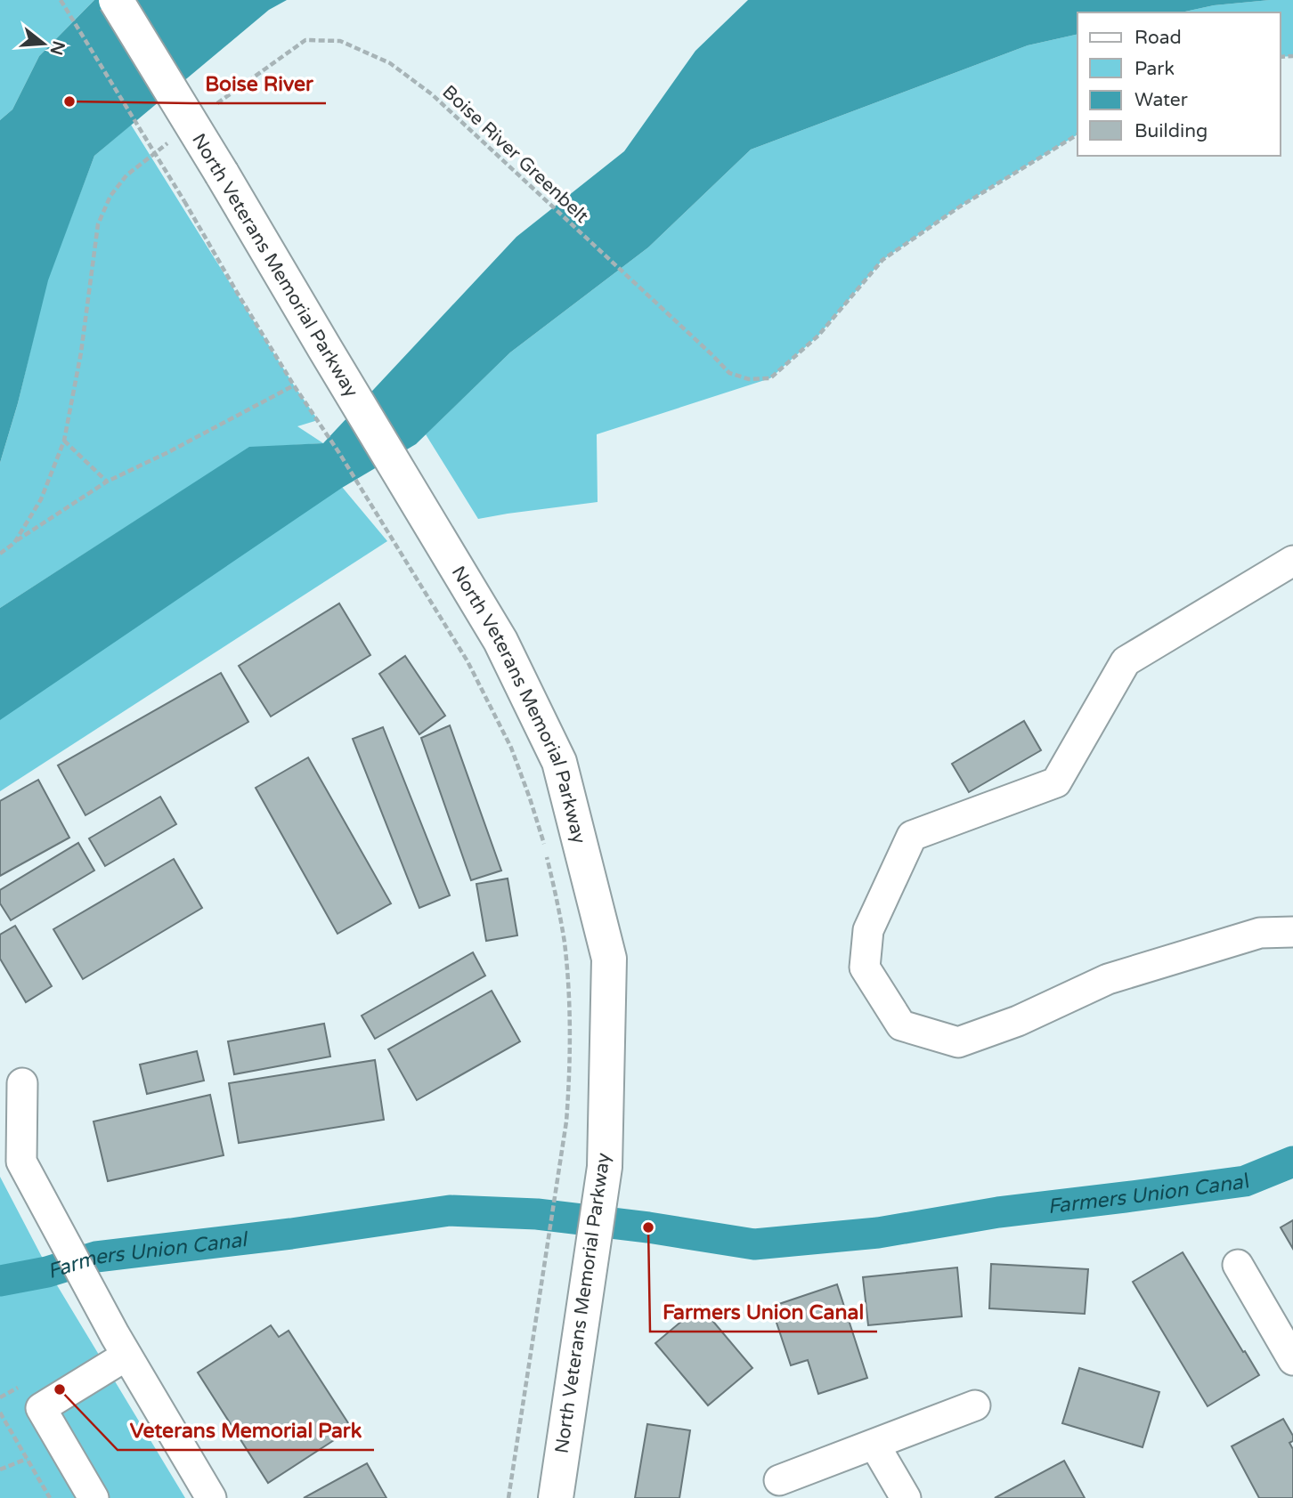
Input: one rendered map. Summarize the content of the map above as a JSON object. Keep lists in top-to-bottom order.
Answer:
{
  "streets": {
    "main road": ["North Veterans Memorial Parkway"],
    "path": ["Boise River Greenbelt"]
  },
  "water": ["Farmers Union Canal"],
  "places": ["Boise River", "Farmers Union Canal", "Veterans Memorial Park"],
  "legend": [
    "Road",
    "Park",
    "Water",
    "Building"
  ],
  "north": "right"
}
